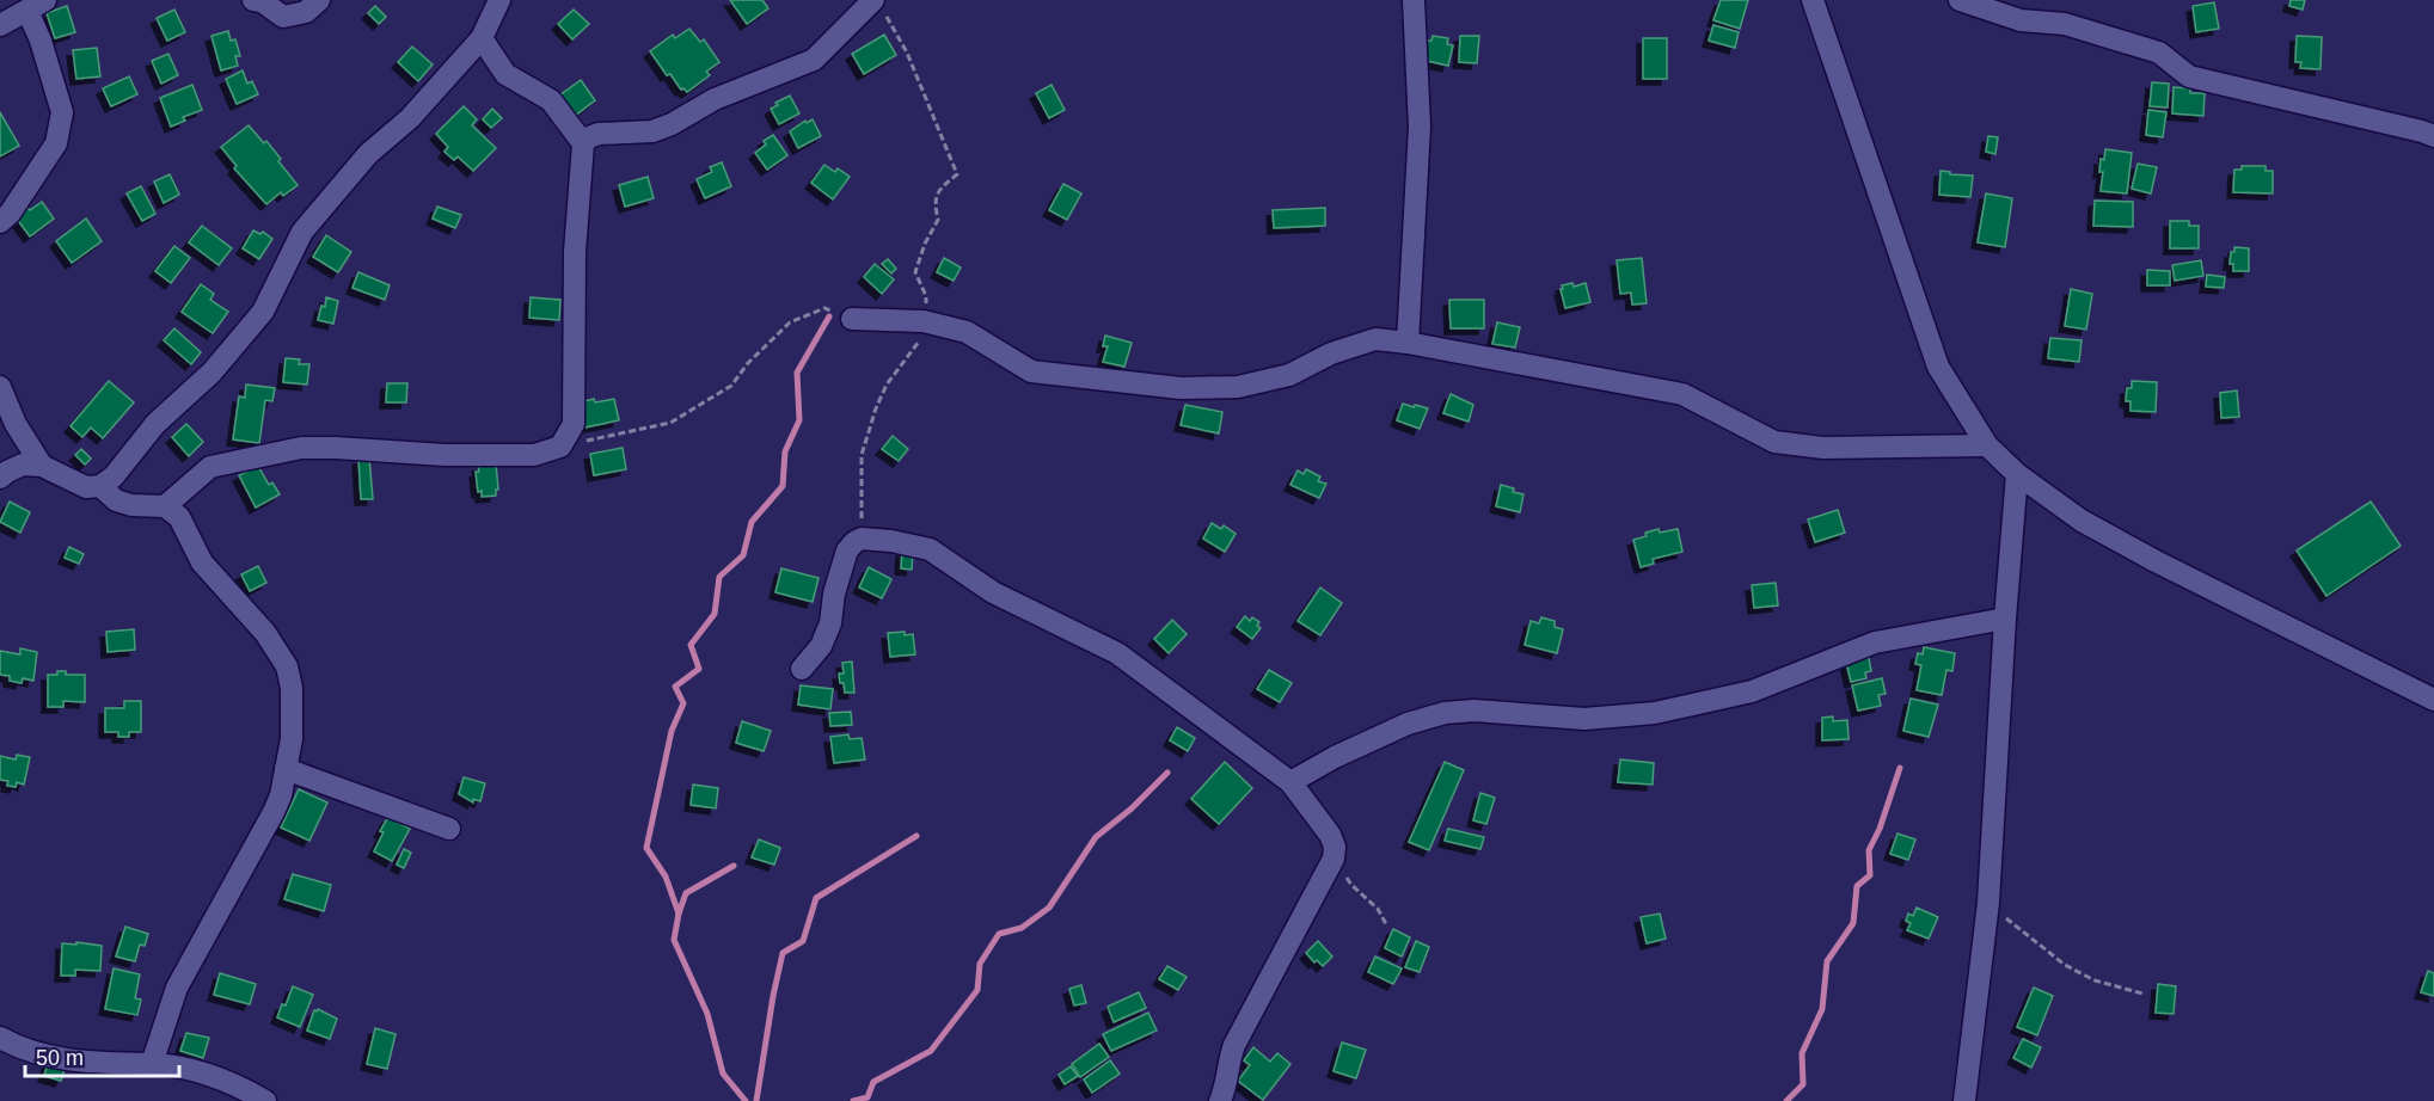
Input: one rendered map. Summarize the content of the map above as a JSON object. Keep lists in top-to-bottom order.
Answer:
{
  "scale_bar": "50 m"
}
